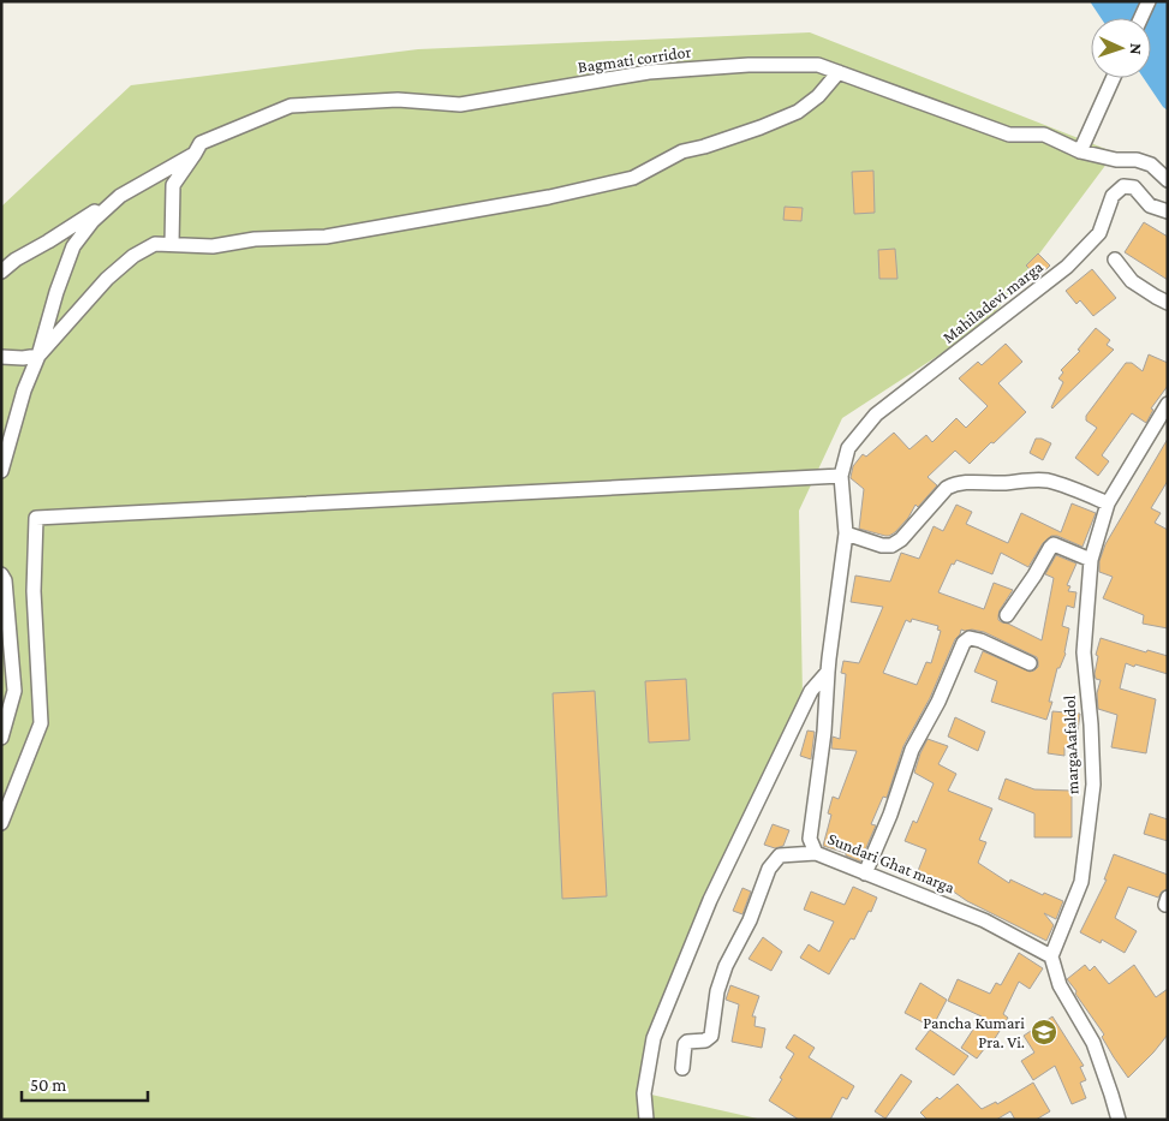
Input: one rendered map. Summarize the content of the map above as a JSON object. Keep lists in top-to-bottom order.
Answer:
{
  "streets": {
    "street": [
      "Bagmati corridor",
      "Mahiladevi marga",
      "margaAafaldol",
      "Sundari Ghat marga"
    ]
  },
  "crossings": [
    ["Mahiladevi marga", "Sundari Ghat marga"],
    ["margaAafaldol", "Sundari Ghat marga"]
  ],
  "places": {
    "school or university": ["Pancha Kumari Pra. Vi."]
  },
  "scale_bar": "50 m",
  "north": "right"
}
